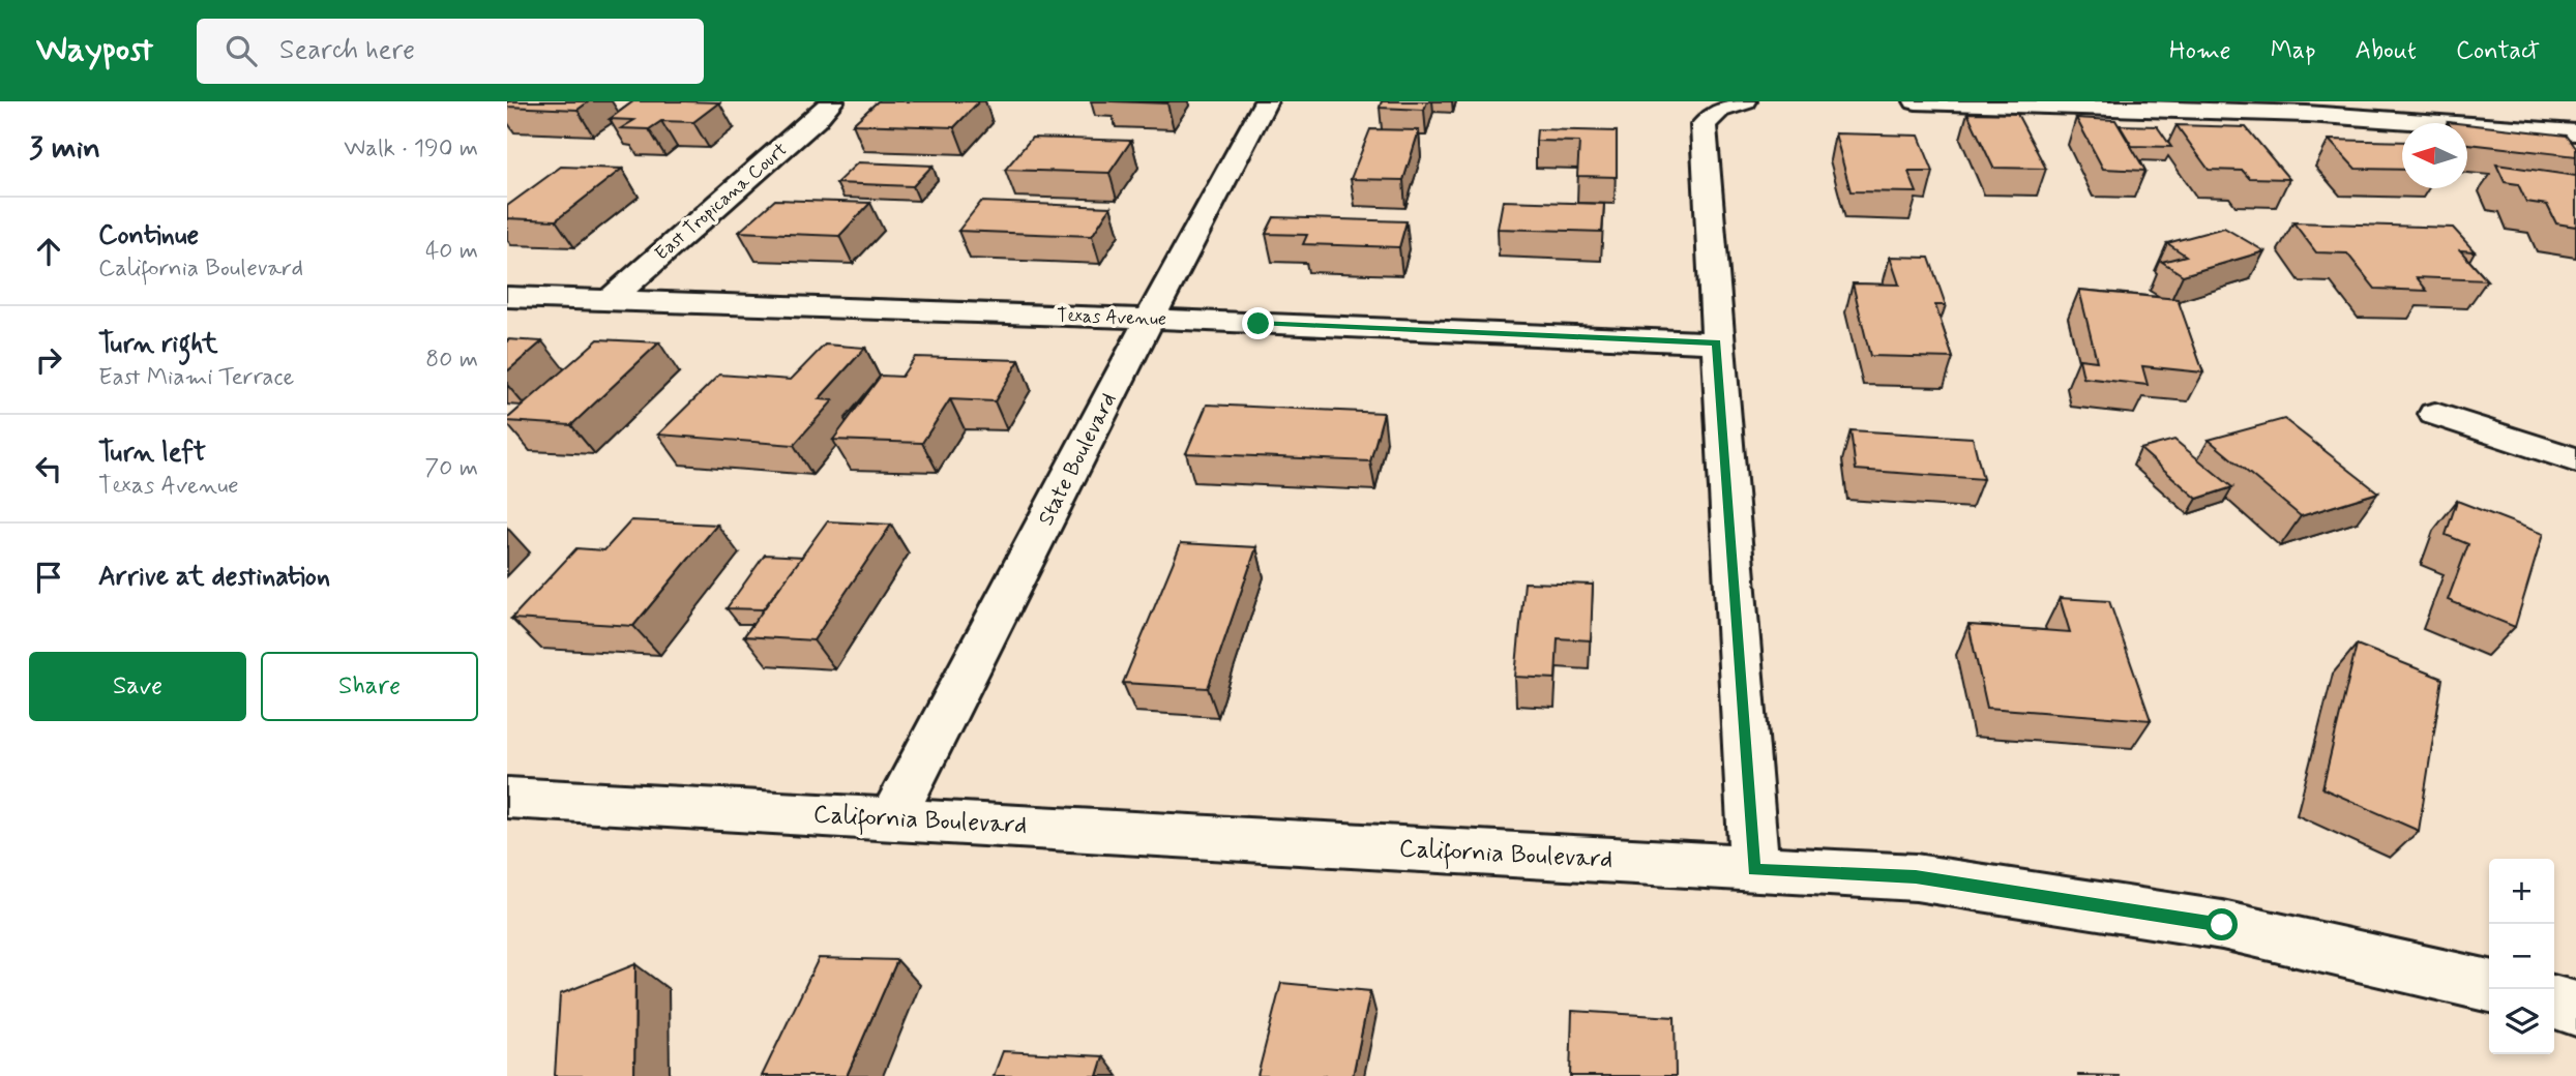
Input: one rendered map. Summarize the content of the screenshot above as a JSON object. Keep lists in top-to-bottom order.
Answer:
{
  "streets": {
    "street": [
      "East Tropicana Court",
      "Texas Avenue",
      "State Boulevard",
      "California Boulevard"
    ]
  },
  "crossings": [
    ["East Tropicana Court", "Texas Avenue"],
    ["Texas Avenue", "State Boulevard"],
    ["State Boulevard", "California Boulevard"]
  ],
  "north": "left",
  "page": {
    "header": "Waypost",
    "search": "Search here",
    "nav": [
      "Home",
      "Map",
      "About",
      "Contact"
    ],
    "heading": ["3 min", "Walk · 190 m"],
    "list": [
      ["Continue", "California Boulevard", "40 m"],
      ["Turn right", "East Miami Terrace", "80 m"],
      ["Turn left", "Texas Avenue", "70 m"],
      "Arrive at destination"
    ],
    "buttons": ["Save", "Share"],
    "map_buttons": ["+", "−"]
  }
}
